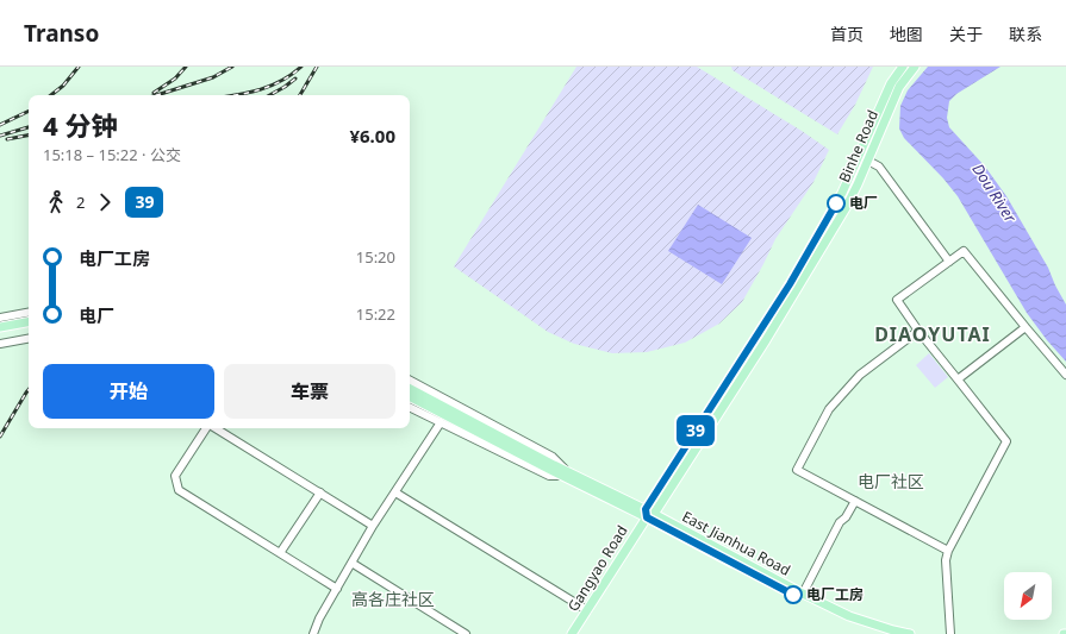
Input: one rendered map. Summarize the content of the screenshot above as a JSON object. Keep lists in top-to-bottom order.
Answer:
{
  "streets": {
    "main road": ["Binhe Road", "East Jianhua Road", "Gangyao Road"]
  },
  "crossings": [
    ["Binhe Road", "East Jianhua Road"],
    ["Binhe Road", "Gangyao Road"],
    ["East Jianhua Road", "Gangyao Road"]
  ],
  "districts": ["DIAOYUTAI", "电厂社区", "高各庄社区"],
  "water": ["Dou River"],
  "places": ["电厂", "电厂工房"],
  "lines": ["bus line 39"],
  "north": "bottom left",
  "page": {
    "header": "Transo",
    "nav": [
      "首页",
      "地图",
      "关于",
      "联系"
    ],
    "on_map": "39",
    "heading": ["4 分钟", "15:18 – 15:22 · 公交", "¥6.00"],
    "legs": ["2", "39"],
    "list": [
      {
        "name": "电厂工房",
        "value": "15:20"
      },
      {
        "name": "电厂",
        "value": "15:22"
      }
    ],
    "buttons": ["开始", "车票"]
  }
}
